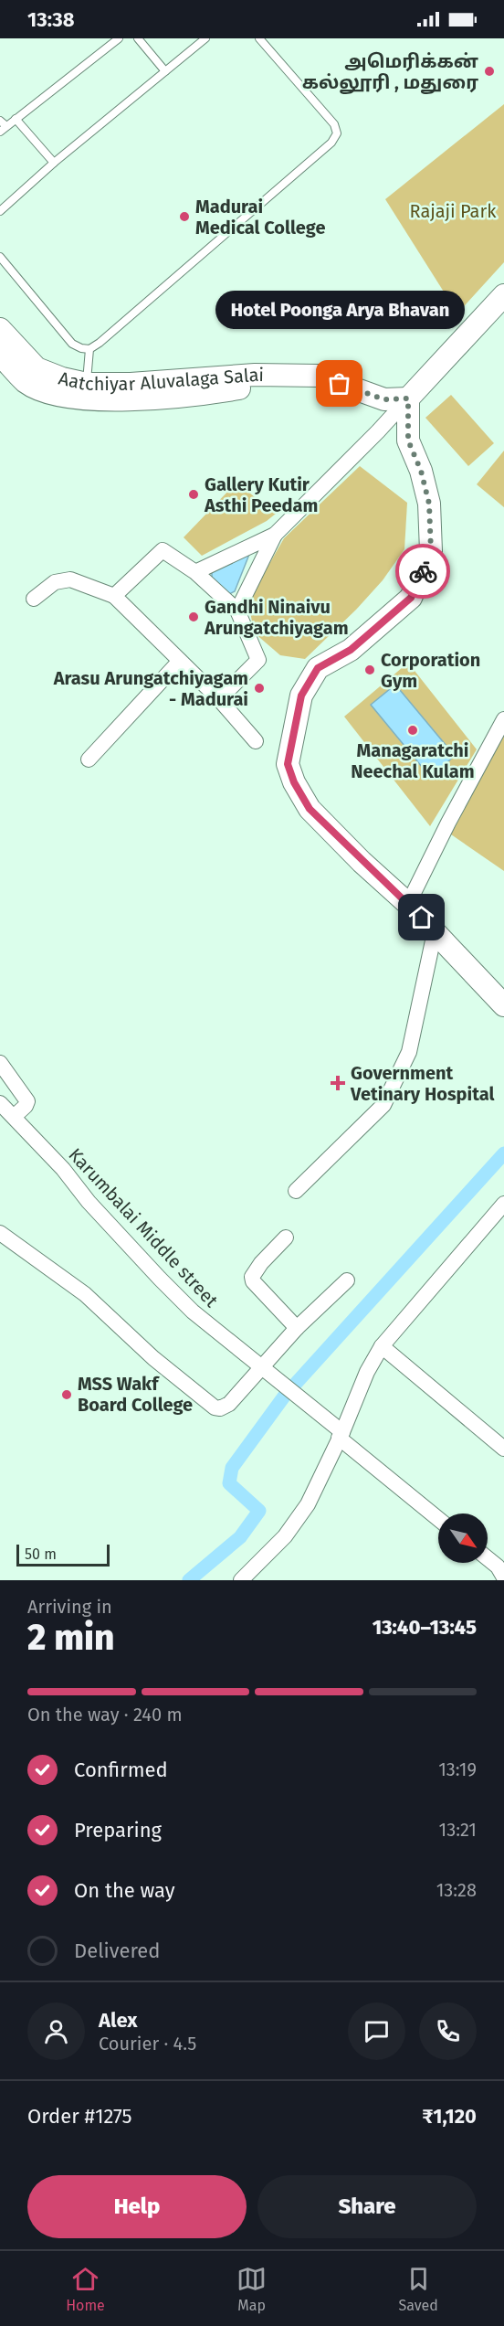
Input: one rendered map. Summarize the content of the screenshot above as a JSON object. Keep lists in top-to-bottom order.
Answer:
{
  "streets": {
    "street": ["Aatchiyar Aluvalaga Salai", "Karumbalai Middle street"]
  },
  "parks": ["Rajaji Park"],
  "places": {
    "other": [
      "அமெரிக்கன் கல்லூரி , மதுரை",
      "Madurai Medical College",
      "Hotel Poonga Arya Bhavan",
      "Gallery Kutir Asthi Peedam",
      "Gandhi Ninaivu Arungatchiyagam",
      "Corporation Gym",
      "Arasu Arungatchiyagam - Madurai",
      "Managaratchi Neechal Kulam",
      "MSS Wakf Board College"
    ],
    "health": ["Government Vetinary Hospital"]
  },
  "scale_bar": "50 m",
  "north": "bottom right",
  "page": {
    "status": "13:38",
    "bubble": "Hotel Poonga Arya Bhavan",
    "scale": "50 m",
    "heading": ["2 min", "Arriving in", "13:40–13:45"],
    "panel": [
      "Alex",
      "Courier · 4.5",
      "Order #1275",
      "₹1,120"
    ],
    "bar": "On the way · 240 m",
    "list": [
      ["Confirmed", "13:19"],
      ["Preparing", "13:21"],
      ["On the way", "13:28"],
      "Delivered"
    ],
    "buttons": ["Help", "Share"],
    "tabs": ["Home", "Map", "Saved"]
  }
}
